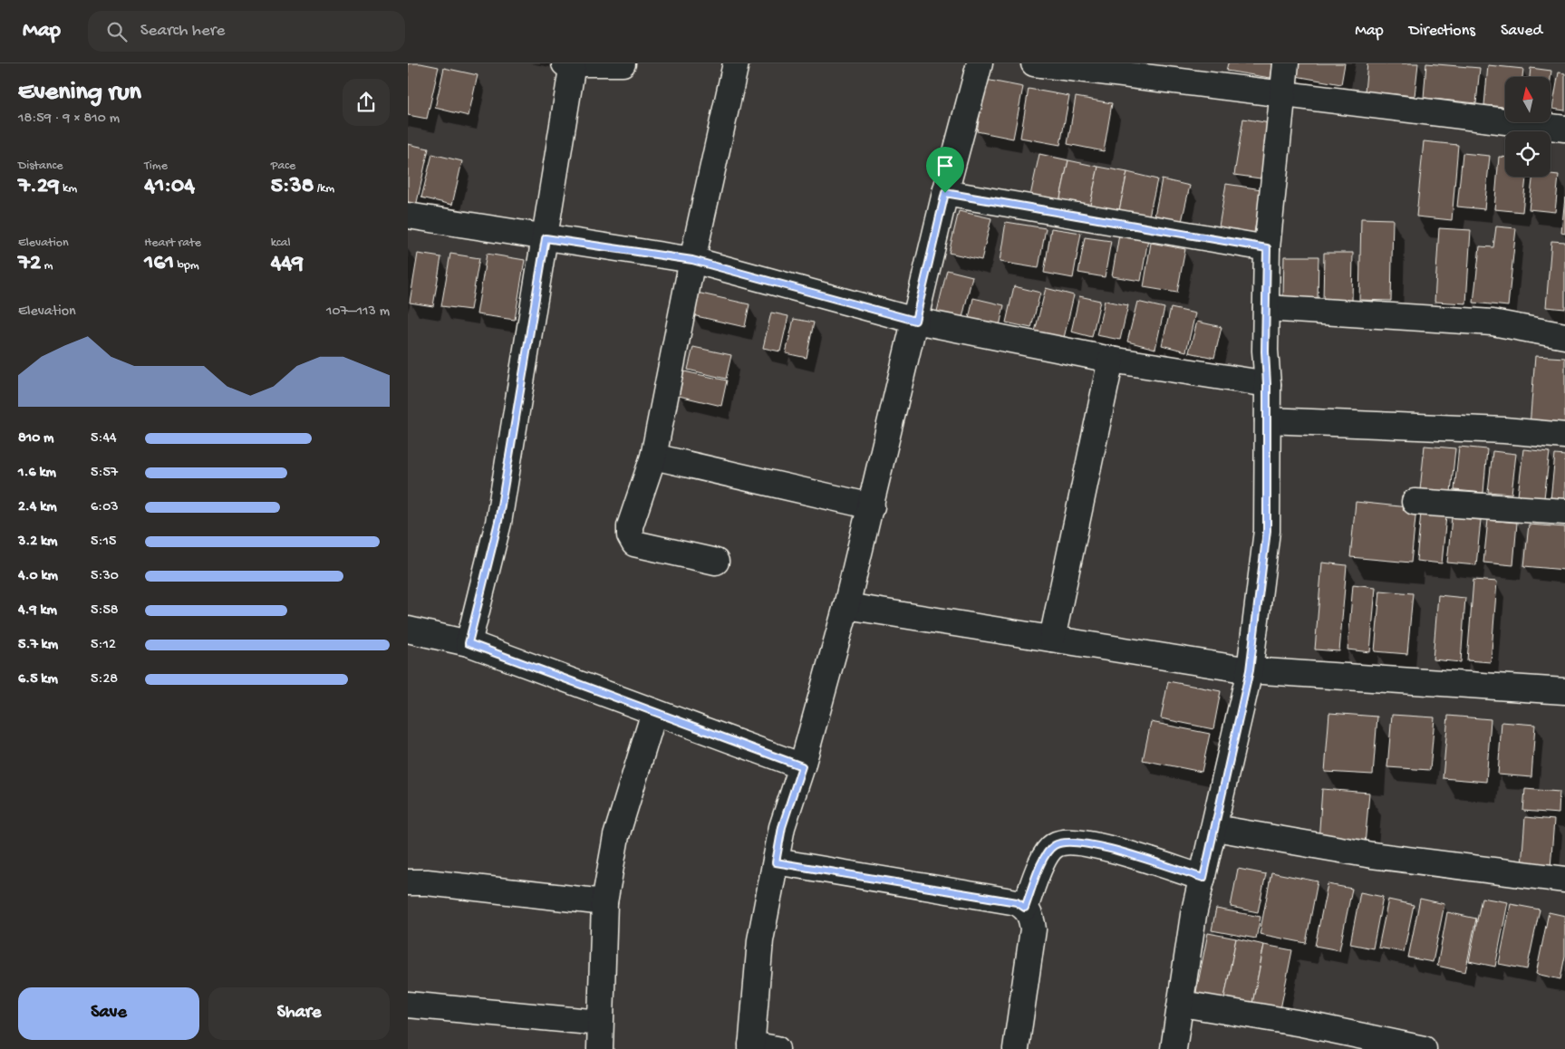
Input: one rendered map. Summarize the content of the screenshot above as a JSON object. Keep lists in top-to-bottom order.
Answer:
{
  "north": "top",
  "page": {
    "header": "Map",
    "search": "Search here",
    "nav": ["Map", "Directions", "Saved"],
    "heading": ["Evening run", "18:59 · 9 × 810 m"],
    "stats": [
      ["Distance", "7.29 km"],
      ["Time", "41:04"],
      ["Pace", "5:38 /km"],
      ["Elevation", "72 m"],
      ["Heart rate", "161 bpm"],
      ["kcal", "449"]
    ],
    "chart": ["Elevation", "107–113 m"],
    "list": [
      {
        "name": "810 m",
        "note": "5:44"
      },
      {
        "name": "1.6 km",
        "note": "5:57"
      },
      {
        "name": "2.4 km",
        "note": "6:03"
      },
      {
        "name": "3.2 km",
        "note": "5:15"
      },
      {
        "name": "4.0 km",
        "note": "5:30"
      },
      {
        "name": "4.9 km",
        "note": "5:58"
      },
      {
        "name": "5.7 km",
        "note": "5:12"
      },
      {
        "name": "6.5 km",
        "note": "5:28"
      }
    ],
    "buttons": ["Save", "Share"]
  }
}
